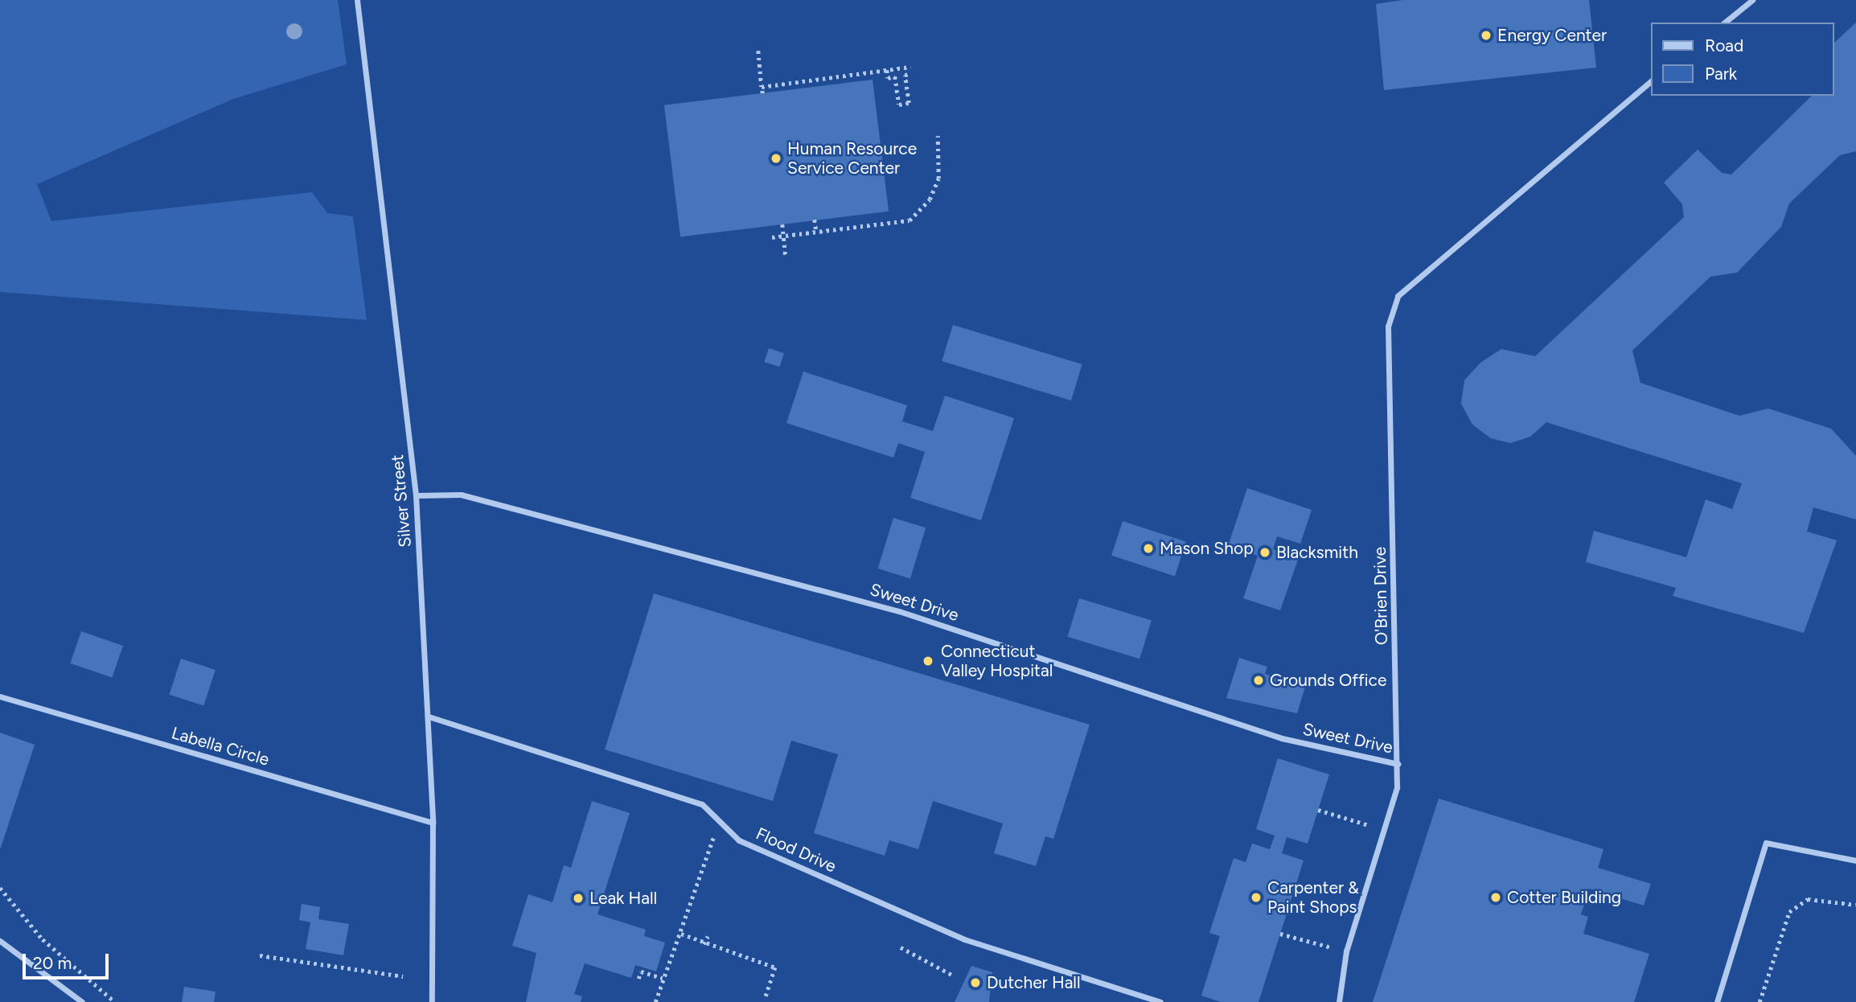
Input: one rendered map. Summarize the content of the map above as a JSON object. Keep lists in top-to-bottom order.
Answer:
{
  "streets": {
    "street": [
      "Silver Street",
      "O'Brien Drive",
      "Sweet Drive",
      "Labella Circle",
      "Flood Drive"
    ]
  },
  "crossings": [
    ["Silver Street", "Sweet Drive"],
    ["Silver Street", "Labella Circle"],
    ["Silver Street", "Flood Drive"],
    ["O'Brien Drive", "Sweet Drive"]
  ],
  "places": [
    "Energy Center",
    "Human Resource Service Center",
    "Mason Shop",
    "Blacksmith",
    "Connecticut Valley Hospital",
    "Grounds Office",
    "Carpenter & Paint Shops",
    "Cotter Building",
    "Leak Hall",
    "Dutcher Hall"
  ],
  "legend": ["Road", "Park"],
  "scale_bar": "20 m"
}
